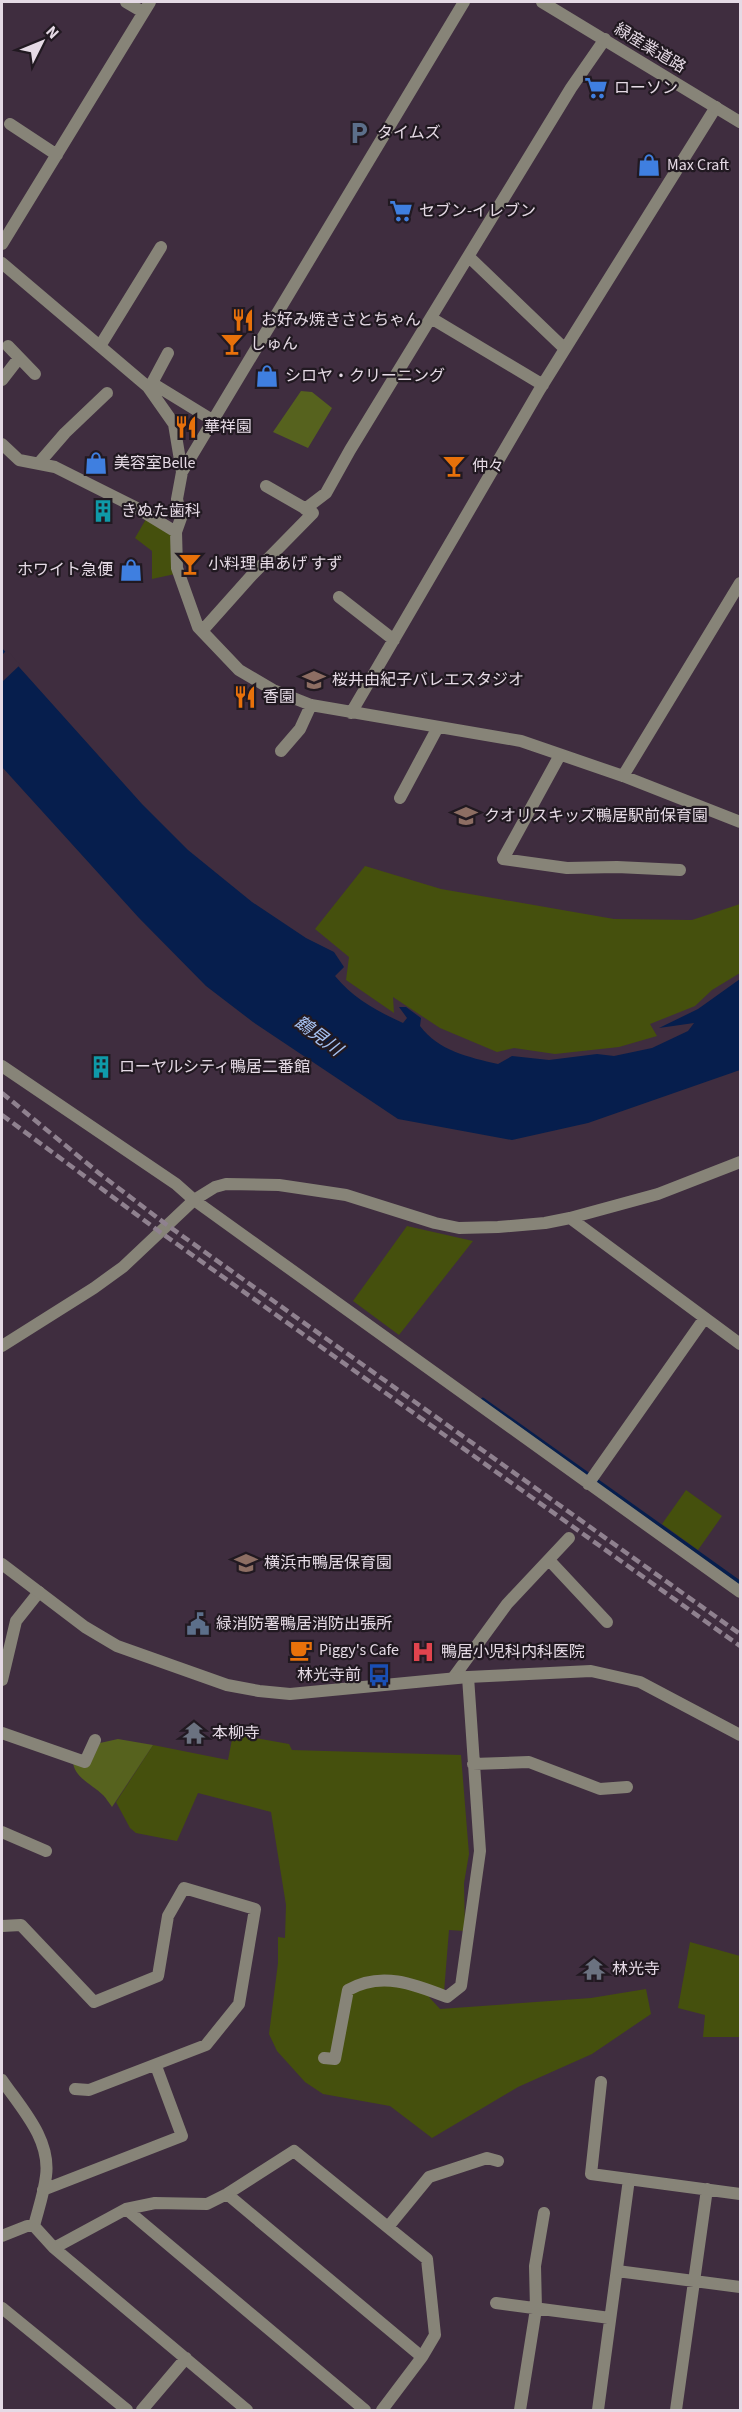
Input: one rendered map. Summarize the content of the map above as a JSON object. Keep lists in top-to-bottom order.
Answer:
{
  "streets": {
    "street": ["緑産業道路"]
  },
  "water": ["鶴見川"],
  "places": {
    "supermarket": ["ローソン", "セブン-イレブン"],
    "parking": ["タイムズ"],
    "shop": [
      "Max Craft",
      "シロヤ・クリーニング",
      "美容室Belle",
      "ホワイト急便"
    ],
    "restaurant": ["お好み焼きさとちゃん", "華祥園", "香園"],
    "bar": ["しゅん", "仲々", "小料理 串あげ すず"],
    "building": ["きぬた歯科", "ローヤルシティ鴨居二番館"],
    "school or university": ["桜井由紀子バレエスタジオ", "クオリスキッズ鴨居駅前保育園", "横浜市鴨居保育園"],
    "public building": ["緑消防署鴨居消防出張所"],
    "cafe": ["Piggy's Cafe"],
    "hospital": ["鴨居小児科内科医院"],
    "bus stop": ["林光寺前"],
    "temple": ["本柳寺", "林光寺"]
  },
  "north": "top right"
}
